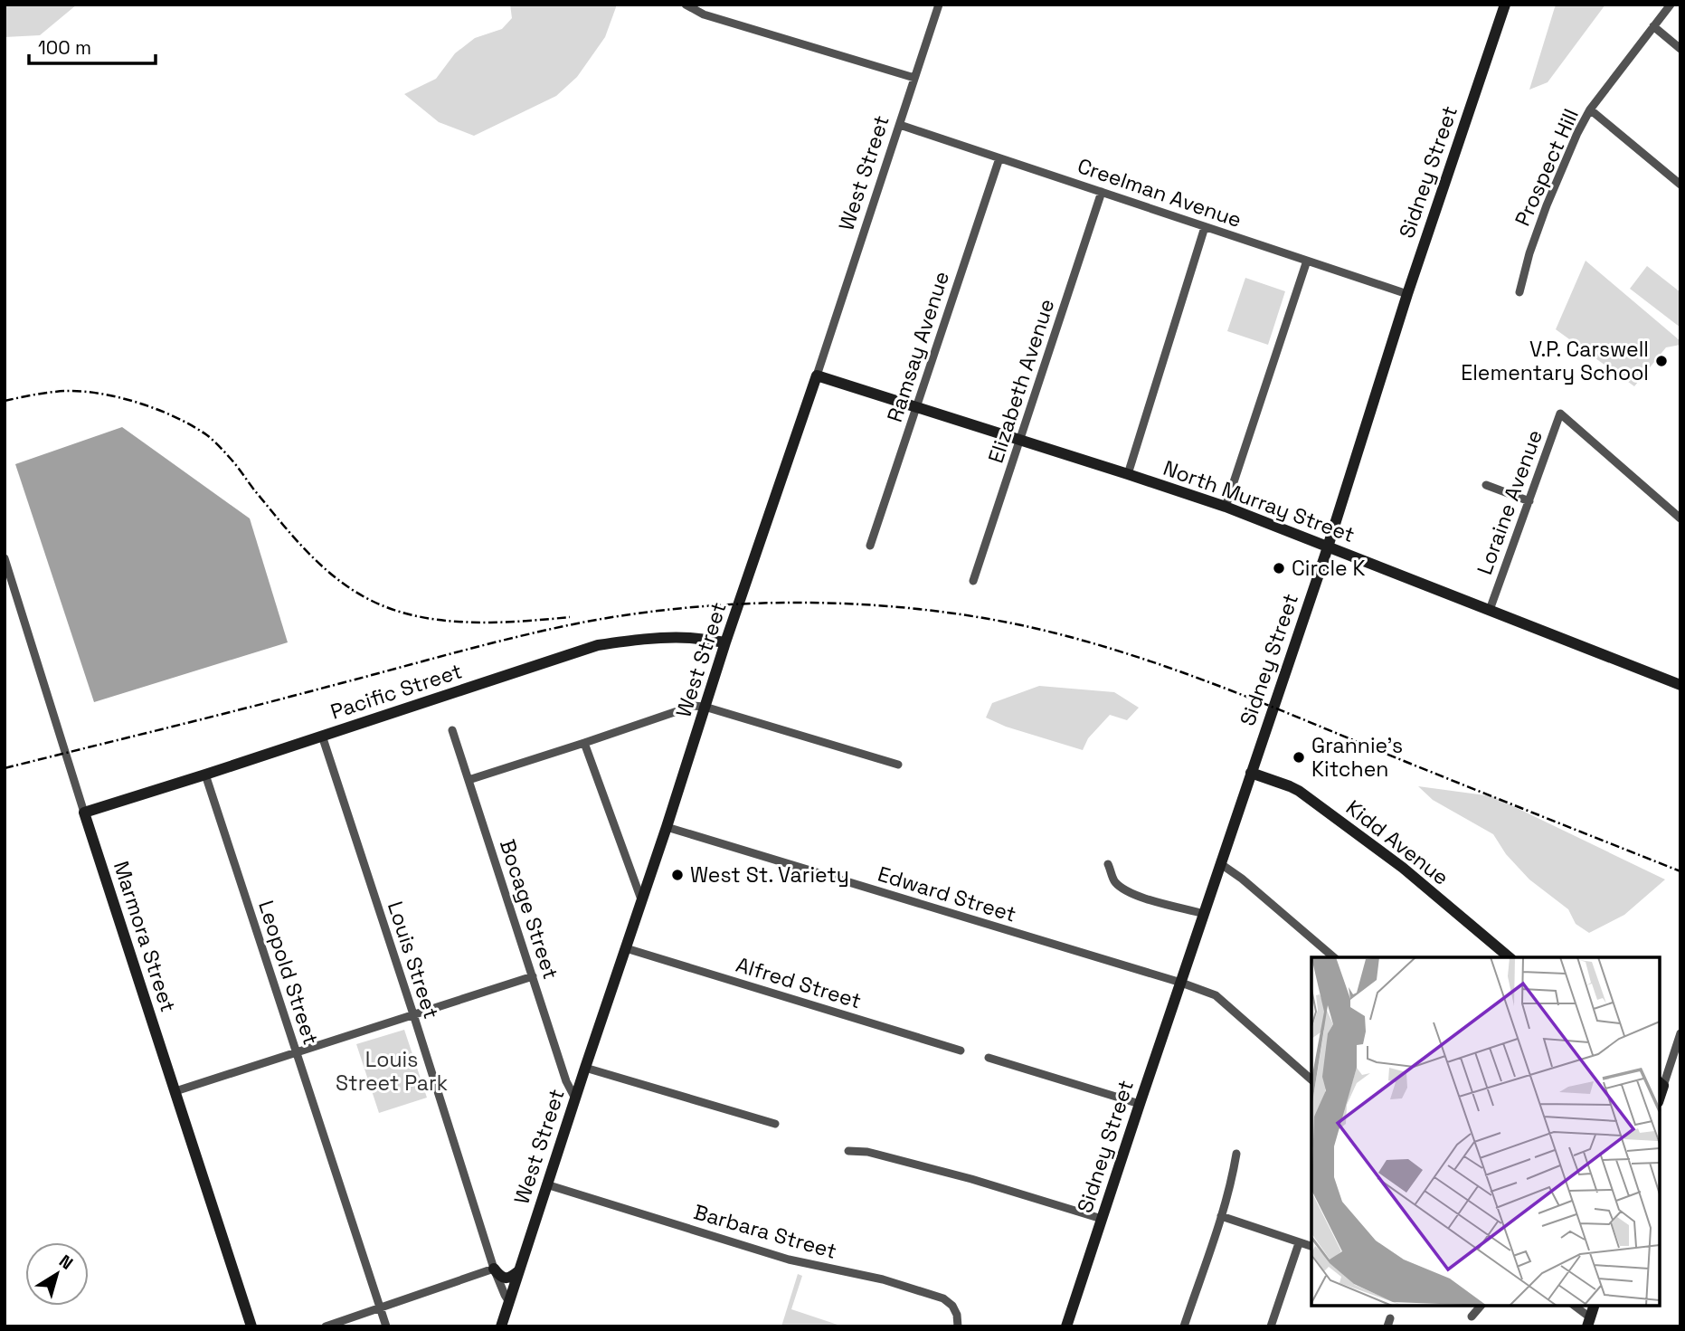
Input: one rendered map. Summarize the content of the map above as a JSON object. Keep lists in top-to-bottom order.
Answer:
{
  "streets": {
    "street": [
      "Prospect Hill",
      "Sidney Street",
      "West Street",
      "Creelman Avenue",
      "Ramsay Avenue",
      "Elizabeth Avenue",
      "North Murray Street",
      "Loraine Avenue",
      "Pacific Street",
      "Kidd Avenue",
      "Edward Street",
      "Bocage Street",
      "Marmora Street",
      "Louis Street",
      "Leopold Street",
      "Alfred Street",
      "Barbara Street"
    ]
  },
  "crossings": [
    ["Sidney Street", "Creelman Avenue"],
    ["Sidney Street", "North Murray Street"],
    ["Sidney Street", "Kidd Avenue"],
    ["Sidney Street", "Edward Street"],
    ["West Street", "Creelman Avenue"],
    ["West Street", "North Murray Street"],
    ["West Street", "Pacific Street"],
    ["West Street", "Edward Street"],
    ["West Street", "Bocage Street"],
    ["West Street", "Louis Street"],
    ["West Street", "Alfred Street"],
    ["West Street", "Barbara Street"],
    ["Creelman Avenue", "Ramsay Avenue"],
    ["Creelman Avenue", "Elizabeth Avenue"],
    ["Ramsay Avenue", "North Murray Street"],
    ["Elizabeth Avenue", "North Murray Street"],
    ["North Murray Street", "Loraine Avenue"],
    ["Pacific Street", "Marmora Street"],
    ["Pacific Street", "Louis Street"],
    ["Pacific Street", "Leopold Street"]
  ],
  "parks": ["Louis Street Park"],
  "places": [
    "V.P. Carswell Elementary School",
    "Circle K",
    "Grannie's Kitchen",
    "West St. Variety"
  ],
  "scale_bar": "100 m",
  "north": "top right"
}
